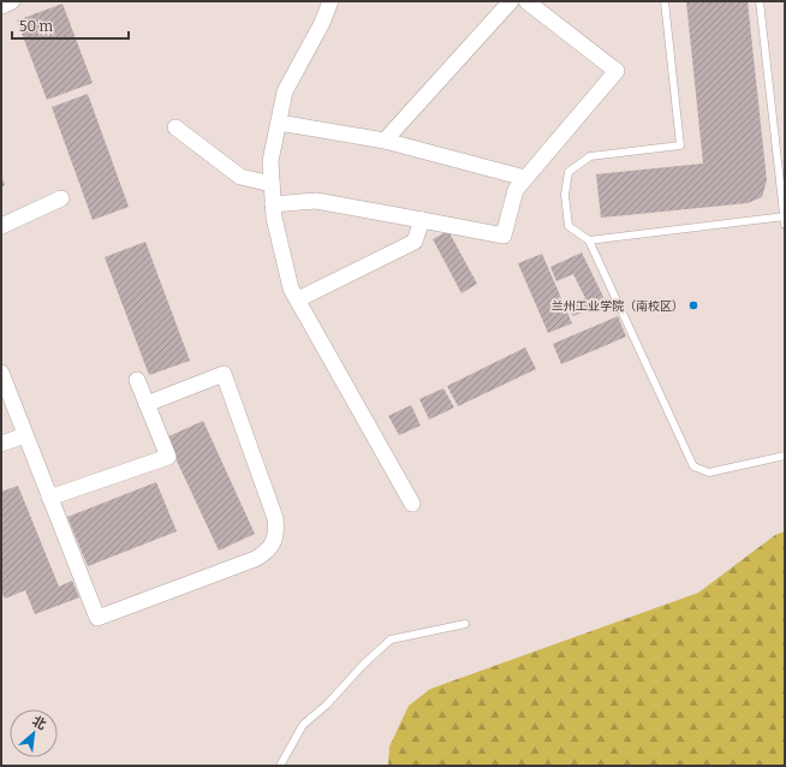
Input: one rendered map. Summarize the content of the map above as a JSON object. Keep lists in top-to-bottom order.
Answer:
{
  "places": ["兰州工业学院（南校区）"],
  "scale_bar": "50 m",
  "north": "top right"
}
